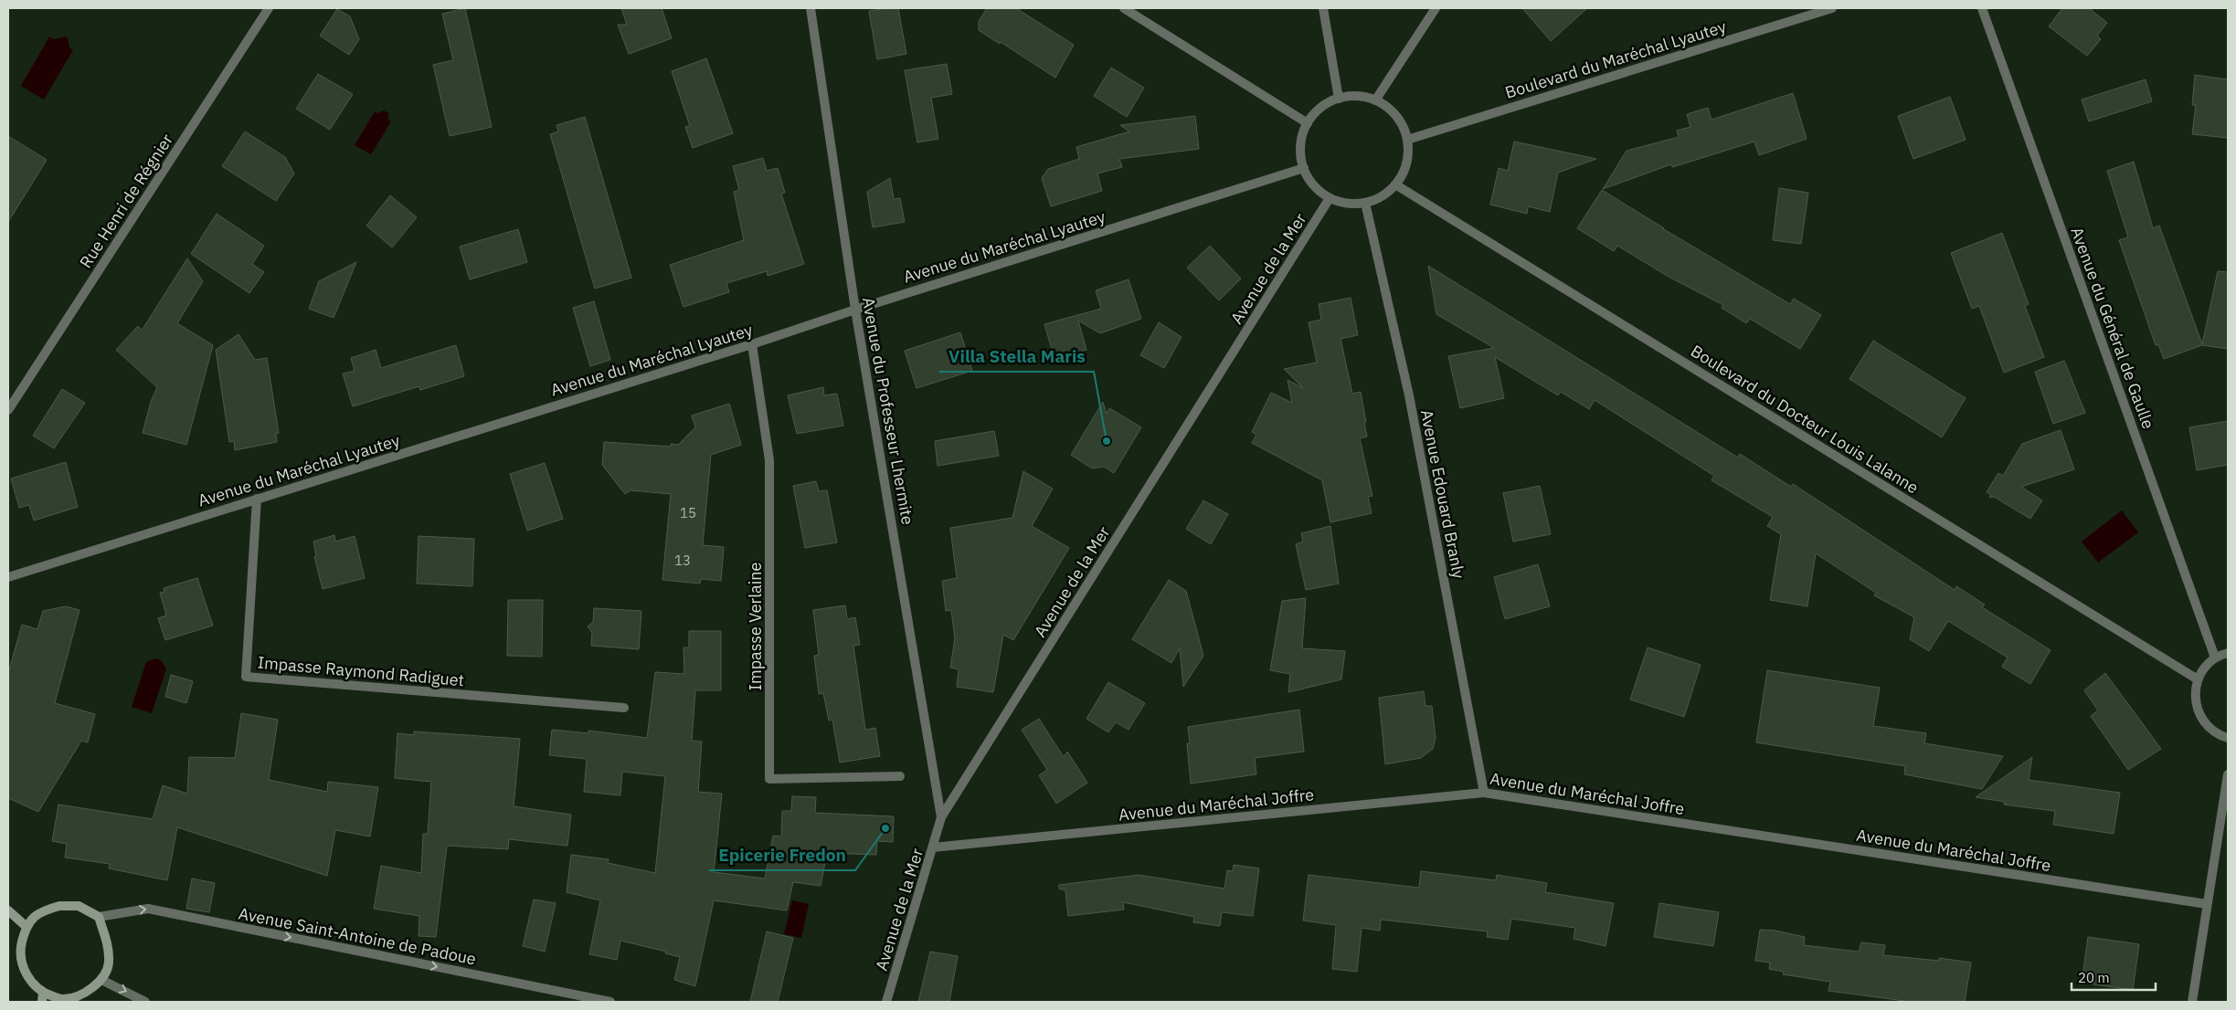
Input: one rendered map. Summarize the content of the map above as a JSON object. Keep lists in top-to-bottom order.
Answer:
{
  "streets": {
    "street": [
      "Boulevard du Maréchal Lyautey",
      "Rue Henri de Régnier",
      "Avenue du Maréchal Lyautey",
      "Avenue de la Mer",
      "Avenue du Général de Gaulle",
      "Avenue du Professeur Lhermite",
      "Boulevard du Docteur Louis Lalanne",
      "Avenue Edouard Branly",
      "Impasse Verlaine",
      "Impasse Raymond Radiguet",
      "Avenue du Maréchal Joffre",
      "Avenue Saint-Antoine de Padoue"
    ]
  },
  "crossings": [
    ["Boulevard du Maréchal Lyautey", "Avenue du Maréchal Lyautey"],
    ["Boulevard du Maréchal Lyautey", "Avenue de la Mer"],
    ["Boulevard du Maréchal Lyautey", "Boulevard du Docteur Louis Lalanne"],
    ["Boulevard du Maréchal Lyautey", "Avenue Edouard Branly"],
    ["Avenue du Maréchal Lyautey", "Avenue de la Mer"],
    ["Avenue du Maréchal Lyautey", "Avenue du Professeur Lhermite"],
    ["Avenue du Maréchal Lyautey", "Boulevard du Docteur Louis Lalanne"],
    ["Avenue du Maréchal Lyautey", "Avenue Edouard Branly"],
    ["Avenue du Maréchal Lyautey", "Impasse Verlaine"],
    ["Avenue du Maréchal Lyautey", "Impasse Raymond Radiguet"],
    ["Avenue de la Mer", "Avenue du Professeur Lhermite"],
    ["Avenue de la Mer", "Boulevard du Docteur Louis Lalanne"],
    ["Avenue de la Mer", "Avenue Edouard Branly"],
    ["Avenue de la Mer", "Avenue du Maréchal Joffre"],
    ["Boulevard du Docteur Louis Lalanne", "Avenue Edouard Branly"],
    ["Avenue Edouard Branly", "Avenue du Maréchal Joffre"]
  ],
  "one_way": ["Avenue Saint-Antoine de Padoue"],
  "places": ["Villa Stella Maris", "Epicerie Fredon"],
  "house_numbers": ["15", "13"],
  "scale_bar": "20 m"
}
